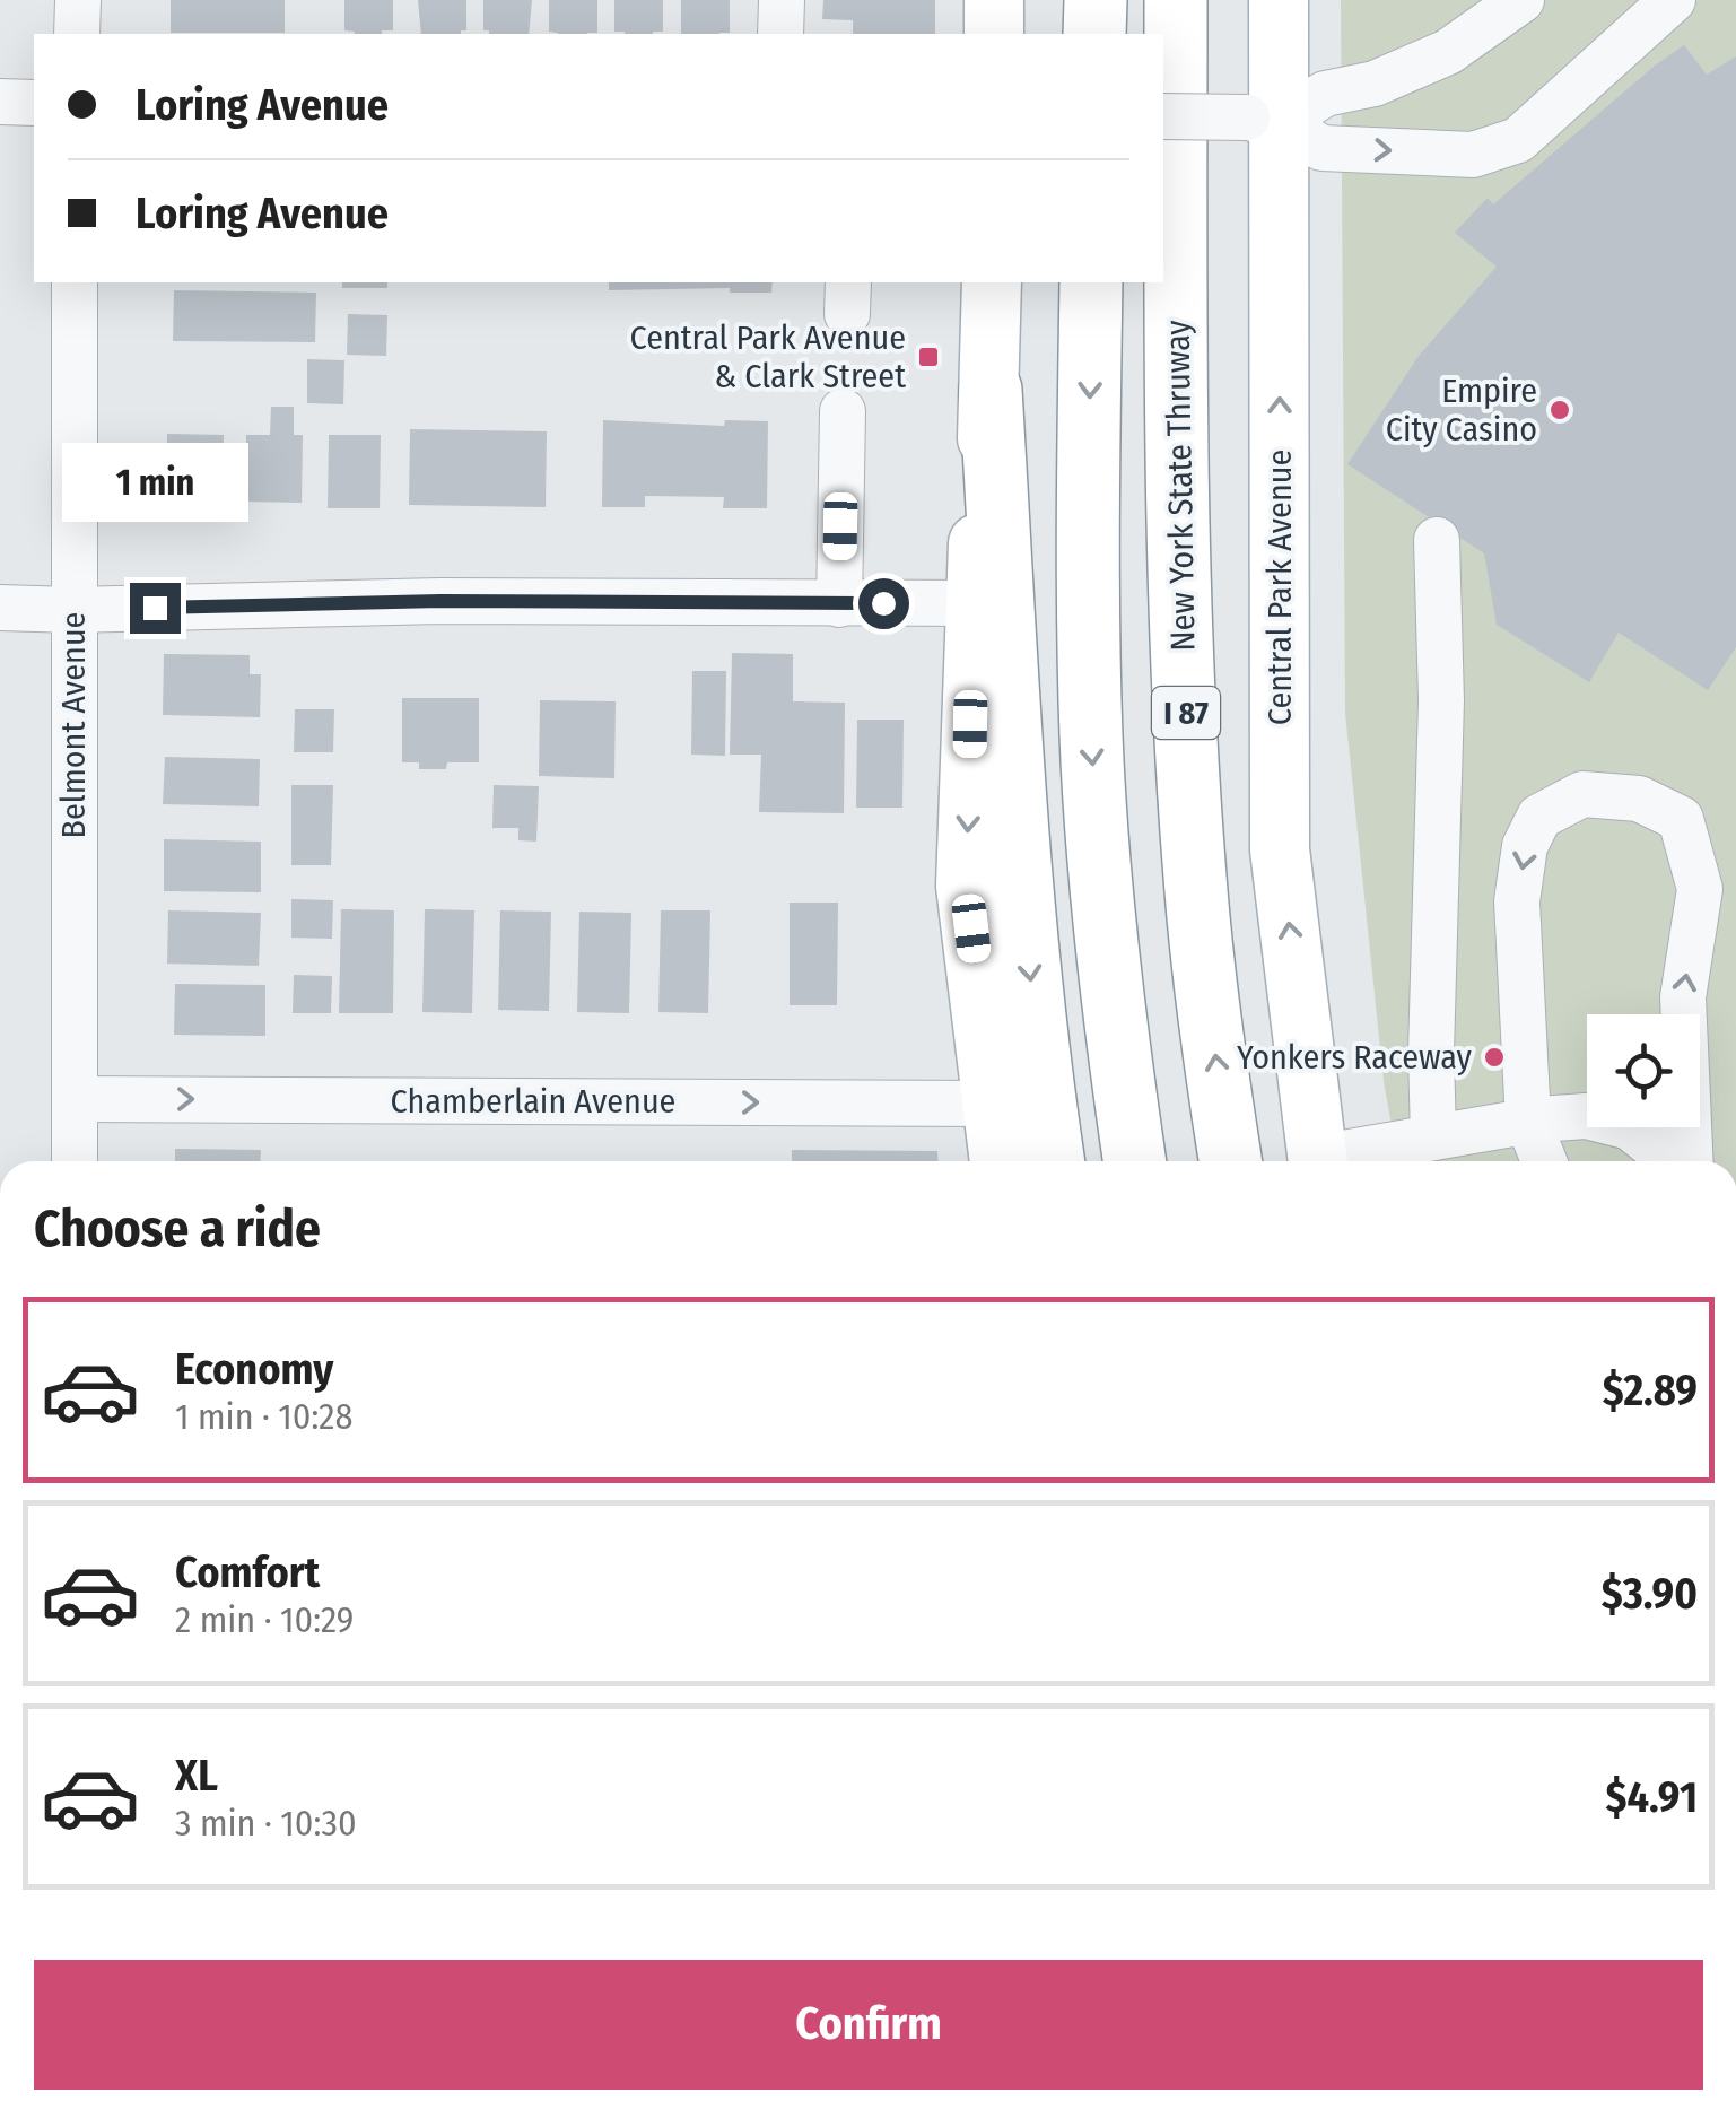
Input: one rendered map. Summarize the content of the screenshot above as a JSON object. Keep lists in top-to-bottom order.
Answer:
{
  "streets": {
    "highway": ["New York State Thruway", "I 87"],
    "main road": ["Central Park Avenue"],
    "street": ["Belmont Avenue", "Chamberlain Avenue"]
  },
  "crossings": [
    ["Belmont Avenue", "Chamberlain Avenue"]
  ],
  "one_way": ["Chamberlain Avenue"],
  "places": {
    "transit": ["Central Park Avenue & Clark Street"],
    "other": ["Empire City Casino", "Yonkers Raceway"]
  },
  "page": {
    "banner": ["Loring Avenue", "Loring Avenue"],
    "bubble": "1 min",
    "heading": "Choose a ride",
    "list": [
      {
        "name": "Economy",
        "note": "1 min · 10:28",
        "value": "$2.89"
      },
      {
        "name": "Comfort",
        "note": "2 min · 10:29",
        "value": "$3.90"
      },
      {
        "name": "XL",
        "note": "3 min · 10:30",
        "value": "$4.91"
      }
    ],
    "buttons": "Confirm"
  }
}
